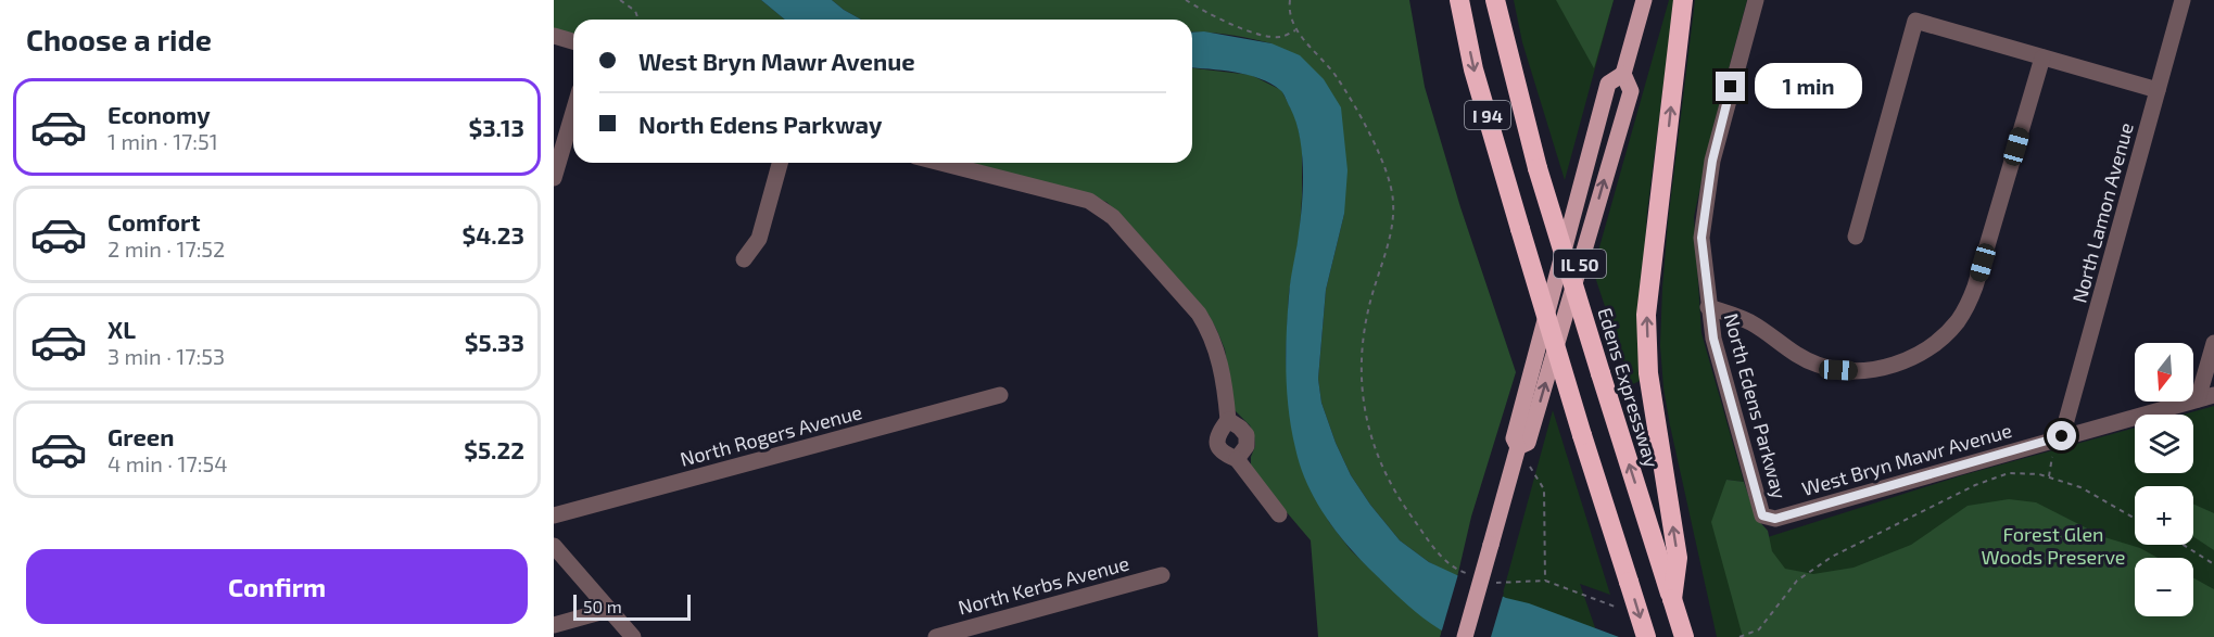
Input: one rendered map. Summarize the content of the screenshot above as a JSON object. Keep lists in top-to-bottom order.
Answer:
{
  "streets": {
    "highway": ["I 94", "Edens Expressway"],
    "main road": ["IL 50"],
    "street": [
      "North Lamon Avenue",
      "North Edens Parkway",
      "North Rogers Avenue",
      "West Bryn Mawr Avenue",
      "North Kerbs Avenue"
    ]
  },
  "crossings": [
    ["North Lamon Avenue", "West Bryn Mawr Avenue"],
    ["North Edens Parkway", "West Bryn Mawr Avenue"]
  ],
  "parks": ["Forest Glen Woods Preserve"],
  "scale_bar": "50 m",
  "north": "bottom",
  "page": {
    "heading": "Choose a ride",
    "banner": ["West Bryn Mawr Avenue", "North Edens Parkway"],
    "bubble": "1 min",
    "list": [
      {
        "name": "Economy",
        "note": "1 min · 17:51",
        "value": "$3.13"
      },
      {
        "name": "Comfort",
        "note": "2 min · 17:52",
        "value": "$4.23"
      },
      {
        "name": "XL",
        "note": "3 min · 17:53",
        "value": "$5.33"
      },
      {
        "name": "Green",
        "note": "4 min · 17:54",
        "value": "$5.22"
      }
    ],
    "map_buttons": ["+", "−"],
    "buttons": "Confirm",
    "scale": "50 m"
  }
}
